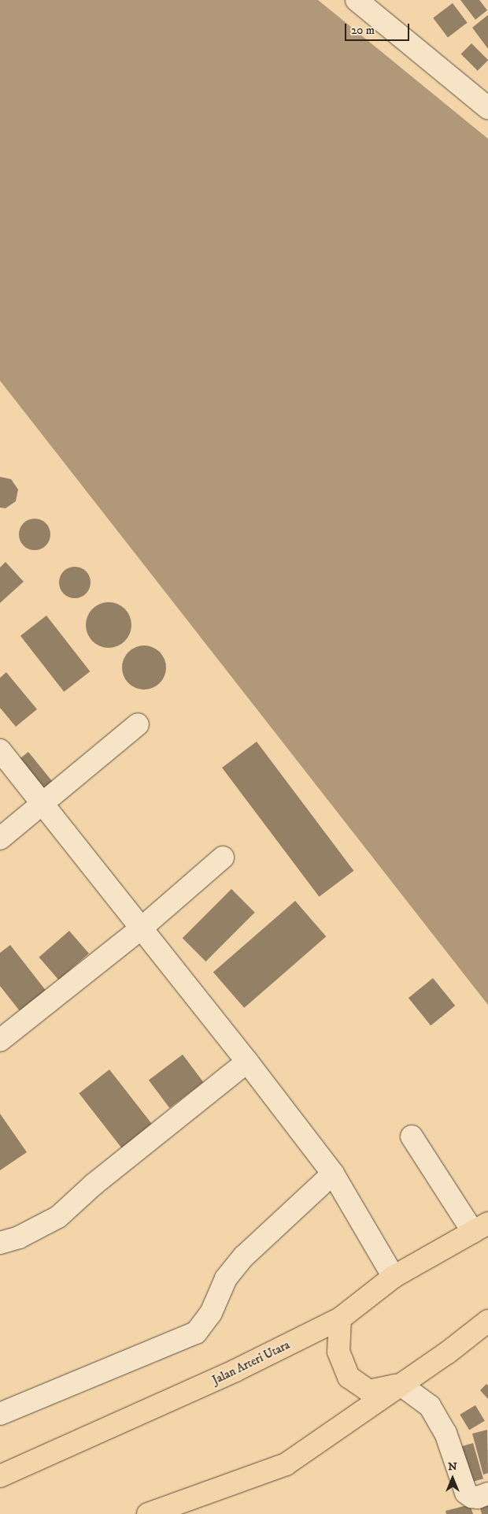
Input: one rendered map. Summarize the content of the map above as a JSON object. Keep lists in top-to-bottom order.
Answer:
{
  "streets": {
    "highway": ["Jalan Arteri Utara"]
  },
  "scale_bar": "20 m",
  "north": "top"
}
